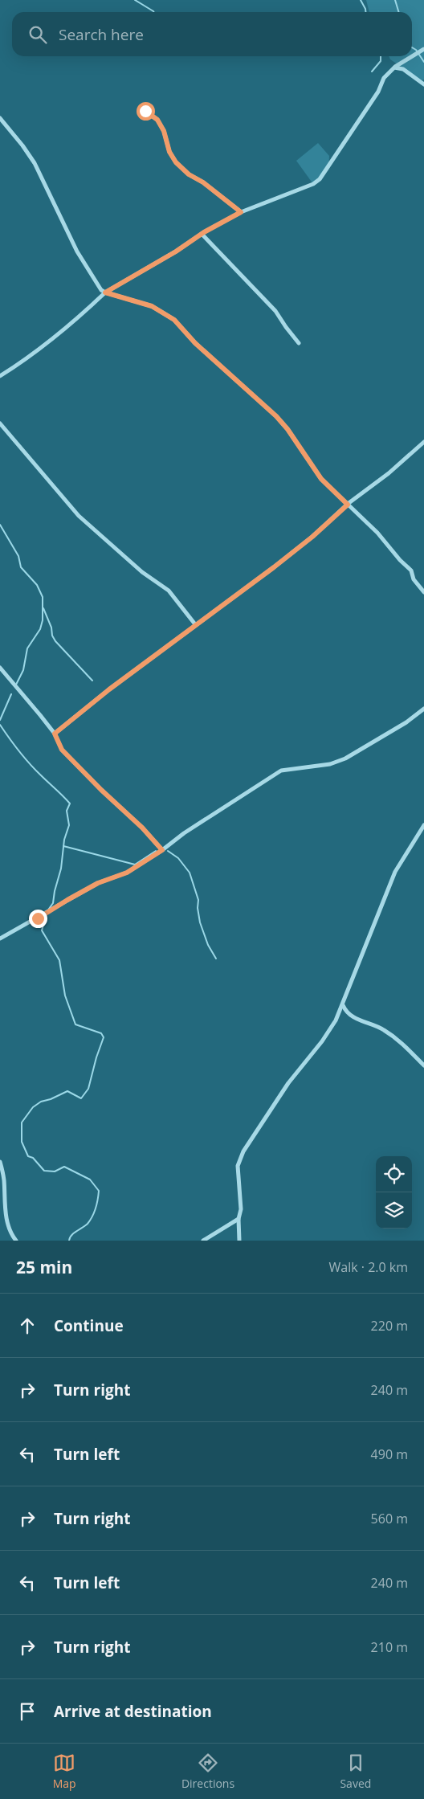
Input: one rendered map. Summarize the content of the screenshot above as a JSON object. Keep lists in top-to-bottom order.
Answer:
{
  "page": {
    "search": "Search here",
    "heading": ["25 min", "Walk · 2.0 km"],
    "list": [
      ["Continue", "220 m"],
      ["Turn right", "240 m"],
      ["Turn left", "490 m"],
      ["Turn right", "560 m"],
      ["Turn left", "240 m"],
      ["Turn right", "210 m"],
      "Arrive at destination"
    ],
    "nav": ["Map", "Directions", "Saved"]
  }
}
